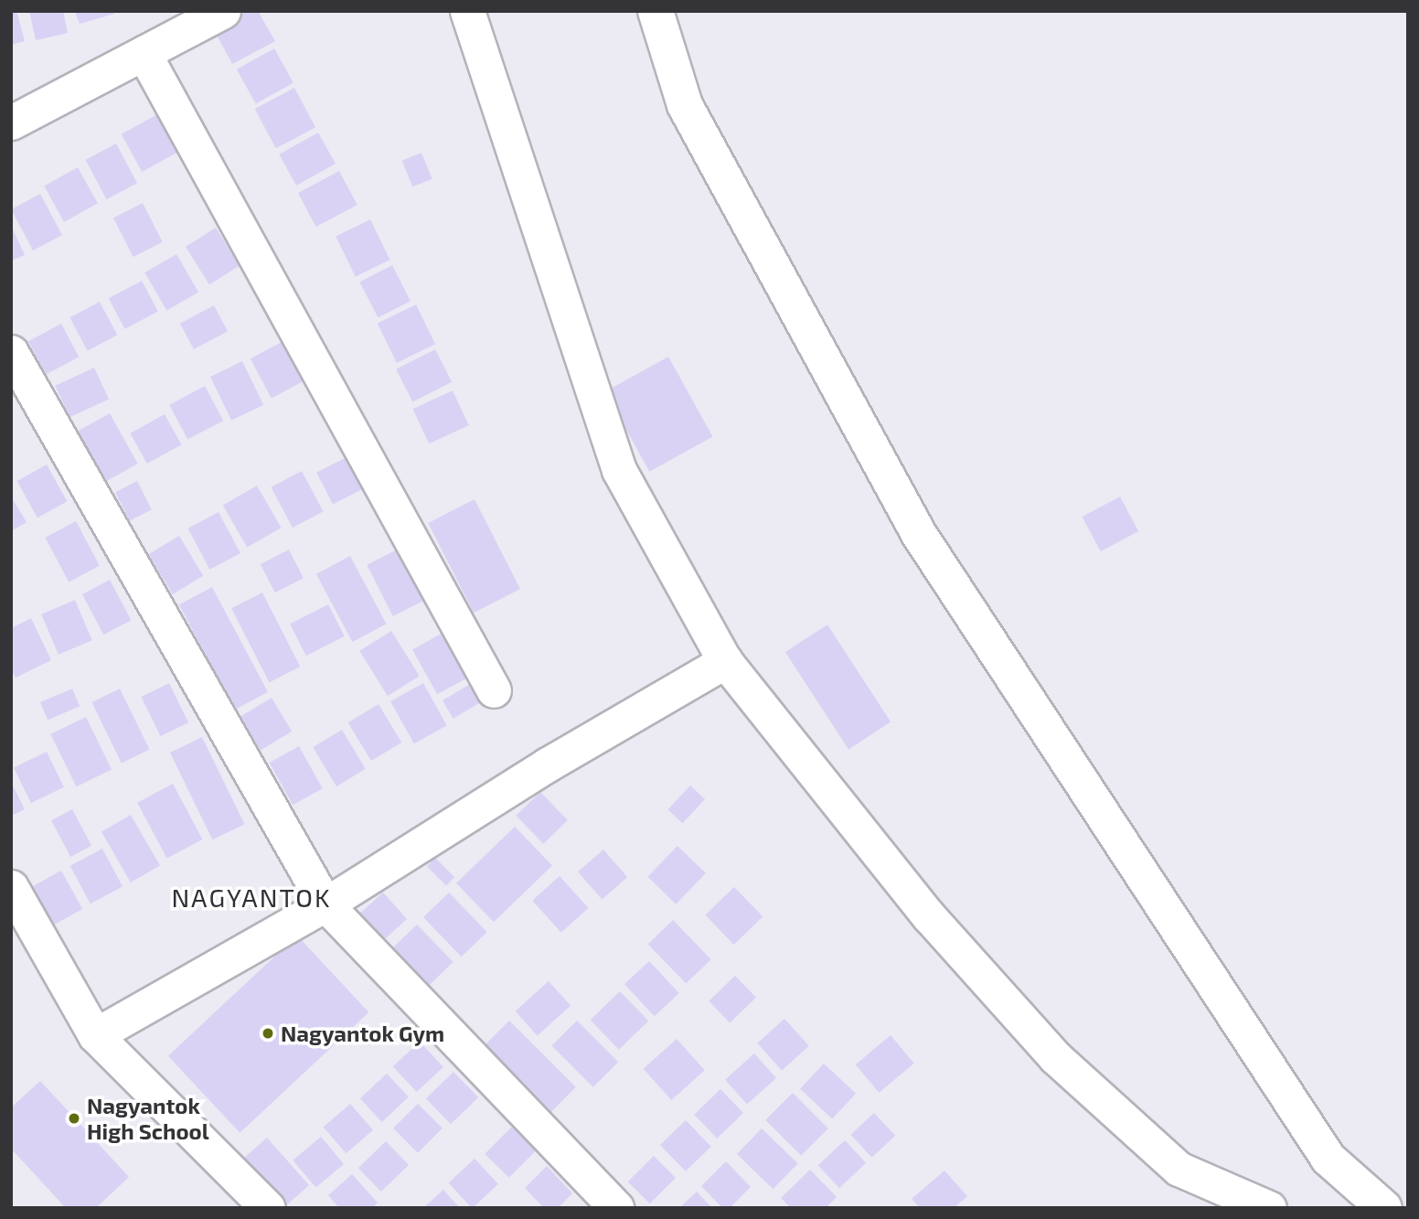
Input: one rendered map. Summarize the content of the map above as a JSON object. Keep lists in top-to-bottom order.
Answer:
{
  "districts": ["NAGYANTOK"],
  "places": ["Nagyantok Gym", "Nagyantok High School"]
}
